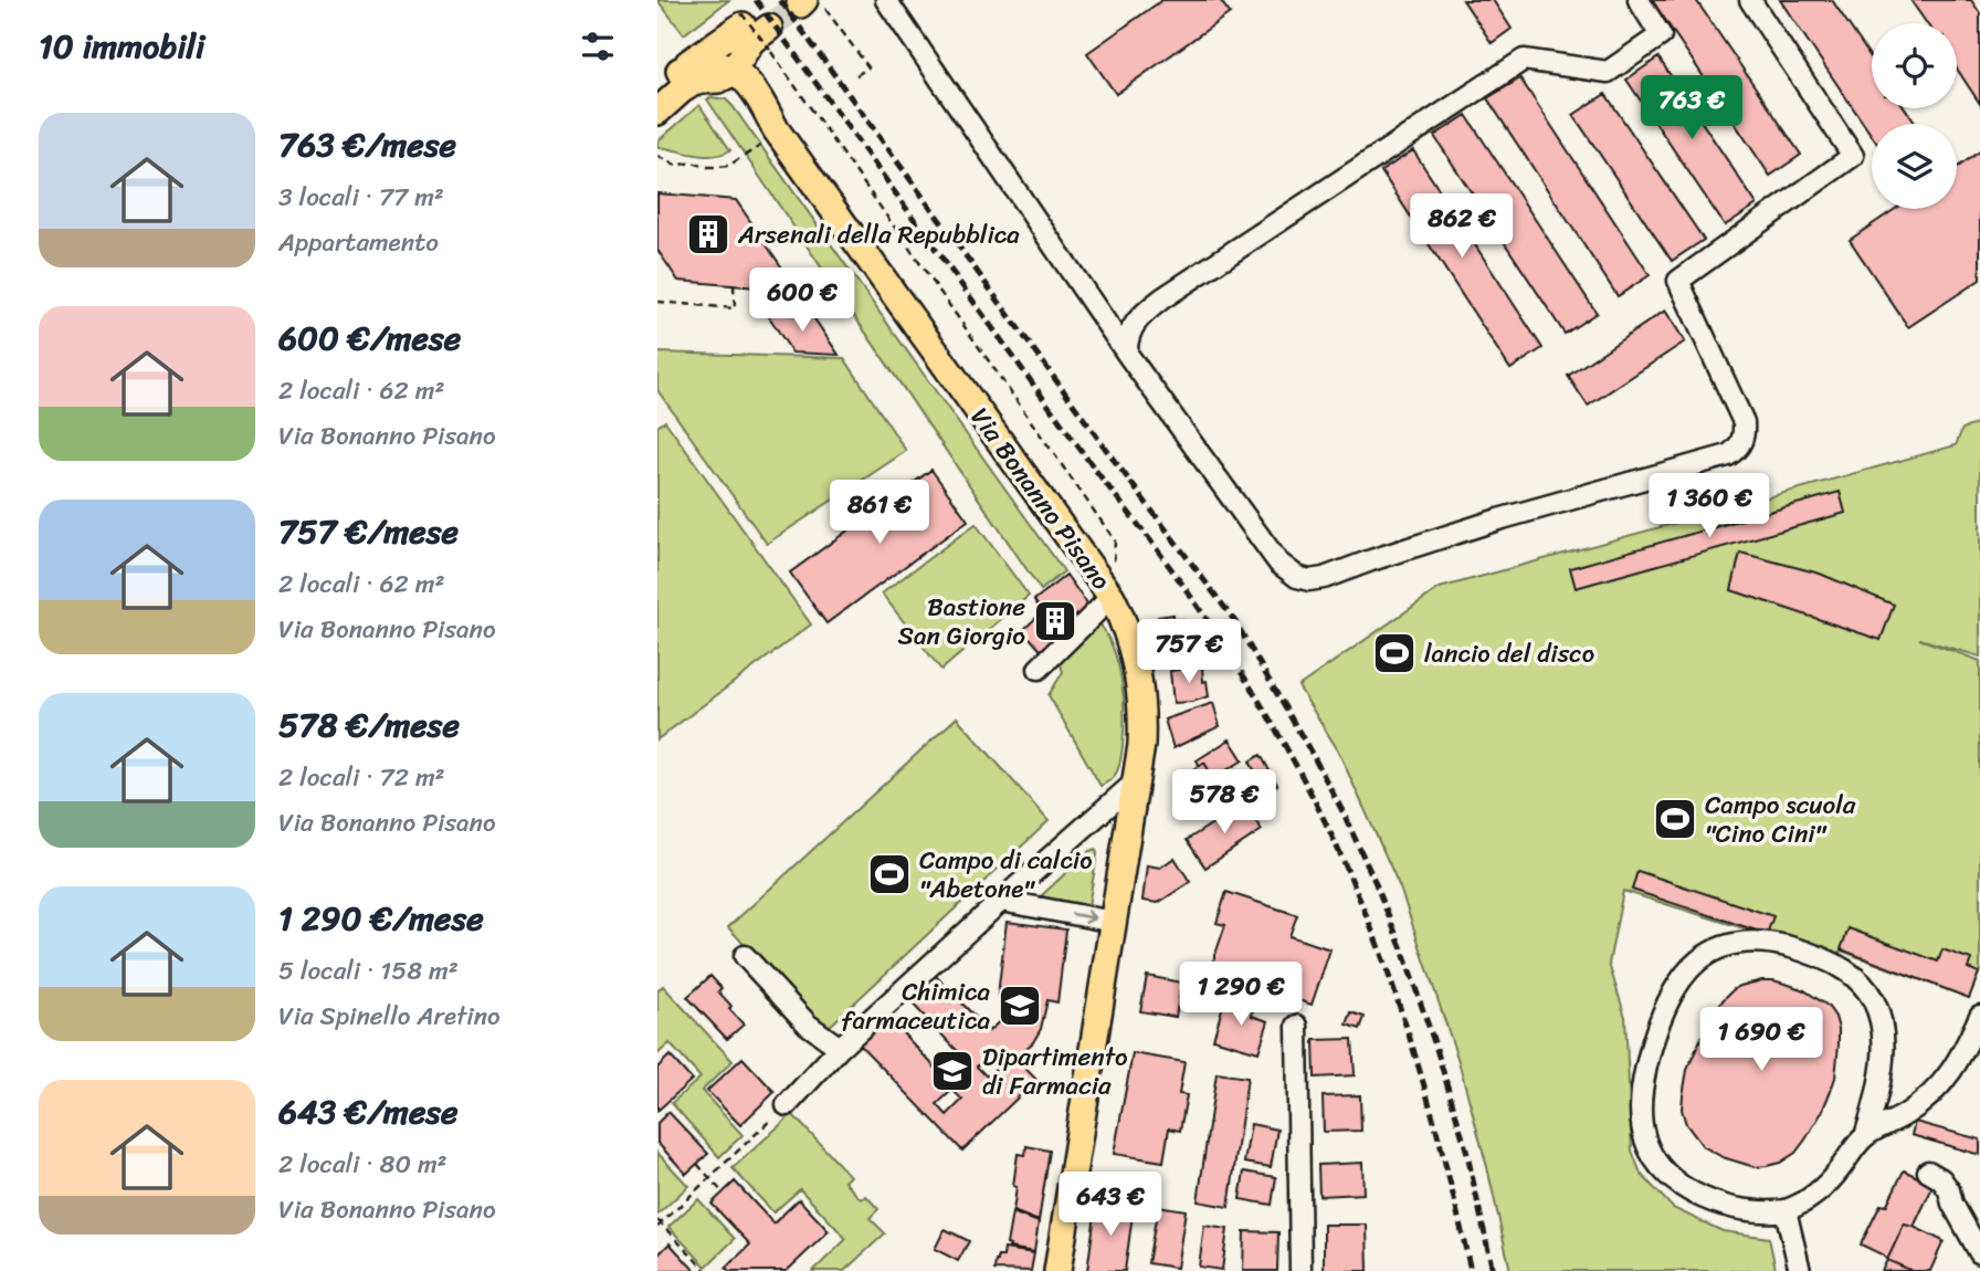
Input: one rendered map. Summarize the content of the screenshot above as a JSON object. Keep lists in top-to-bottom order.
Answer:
{
  "streets": {
    "main road": ["Via Bonanno Pisano"]
  },
  "places": {
    "building": ["Arsenali della Repubblica", "Bastione San Giorgio"],
    "sports": ["lancio del disco", "Campo scuola \"Cino Cini\"", "Campo di calcio \"Abetone\""],
    "school or university": ["Chimica farmaceutica", "Dipartimento di Farmacia"]
  },
  "page": {
    "heading": "10 immobili",
    "price": [
      "763 €",
      "862 €",
      "600 €",
      "1 360 €",
      "861 €",
      "757 €",
      "578 €",
      "1 290 €",
      "1 690 €",
      "643 €"
    ],
    "list": [
      {
        "name": "763 €/mese",
        "note": "3 locali · 77 m² · Appartamento"
      },
      {
        "name": "600 €/mese",
        "note": "2 locali · 62 m² · Via Bonanno Pisano"
      },
      {
        "name": "757 €/mese",
        "note": "2 locali · 62 m² · Via Bonanno Pisano"
      },
      {
        "name": "578 €/mese",
        "note": "2 locali · 72 m² · Via Bonanno Pisano"
      },
      {
        "name": "1 290 €/mese",
        "note": "5 locali · 158 m² · Via Spinello Aretino"
      },
      {
        "name": "643 €/mese",
        "note": "2 locali · 80 m² · Via Bonanno Pisano"
      }
    ]
  }
}
